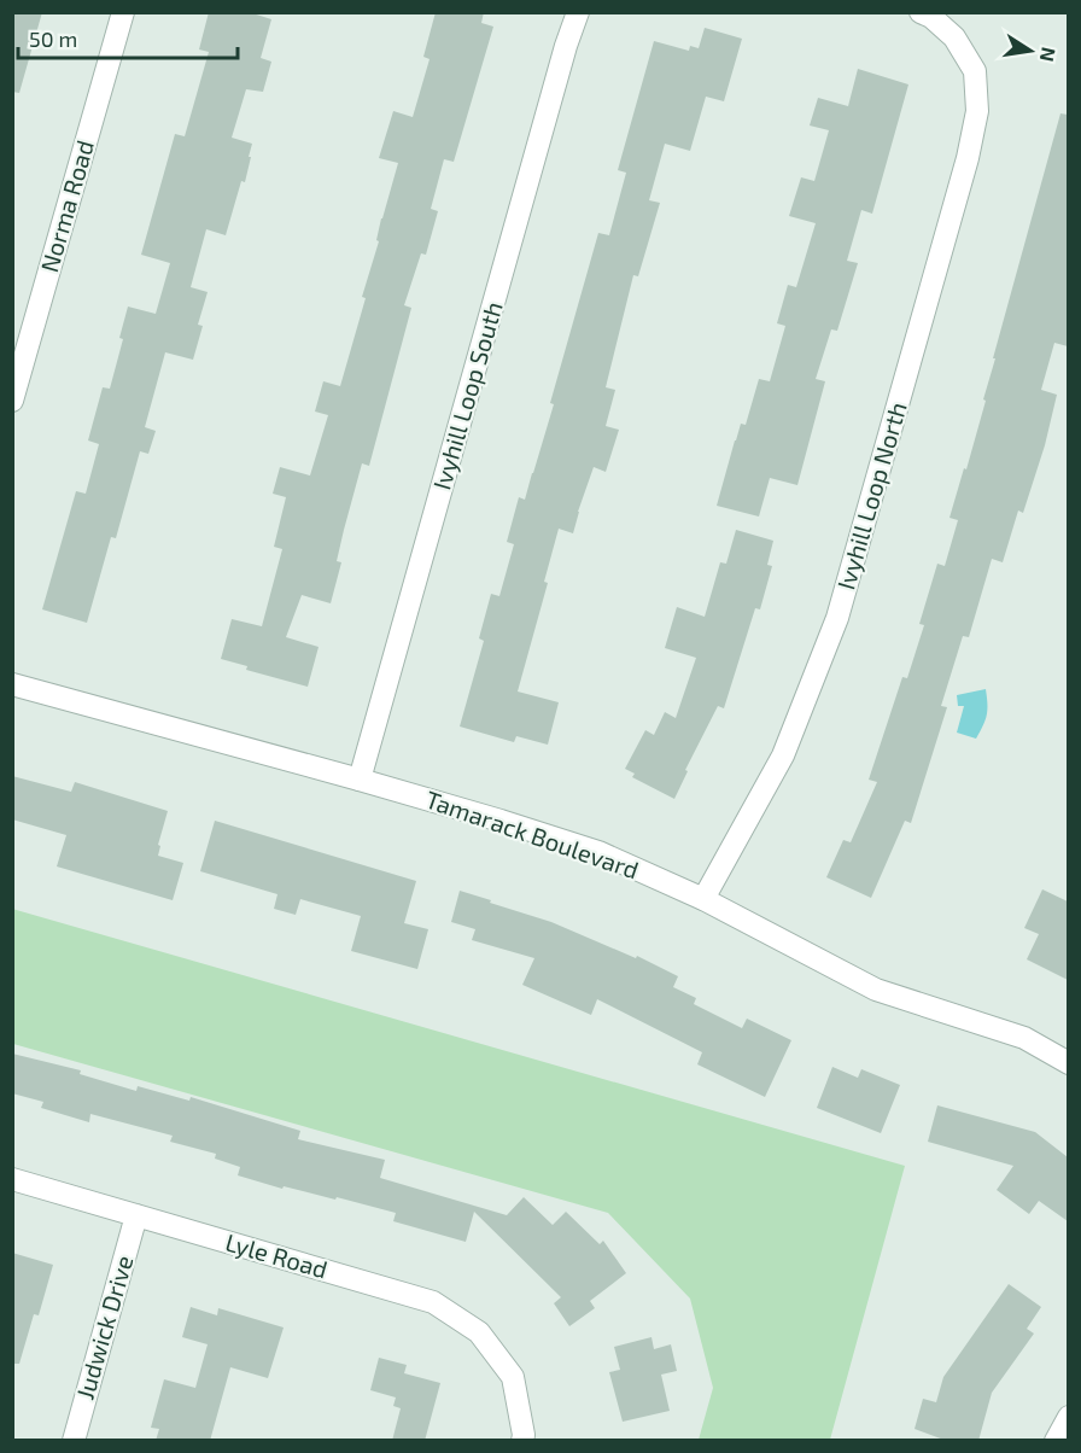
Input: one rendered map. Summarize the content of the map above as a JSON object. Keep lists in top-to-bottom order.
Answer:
{
  "streets": {
    "street": [
      "Norma Road",
      "Ivyhill Loop South",
      "Ivyhill Loop North",
      "Tamarack Boulevard",
      "Lyle Road",
      "Judwick Drive"
    ]
  },
  "crossings": [
    ["Ivyhill Loop South", "Tamarack Boulevard"],
    ["Ivyhill Loop North", "Tamarack Boulevard"],
    ["Lyle Road", "Judwick Drive"]
  ],
  "scale_bar": "50 m",
  "north": "right"
}
